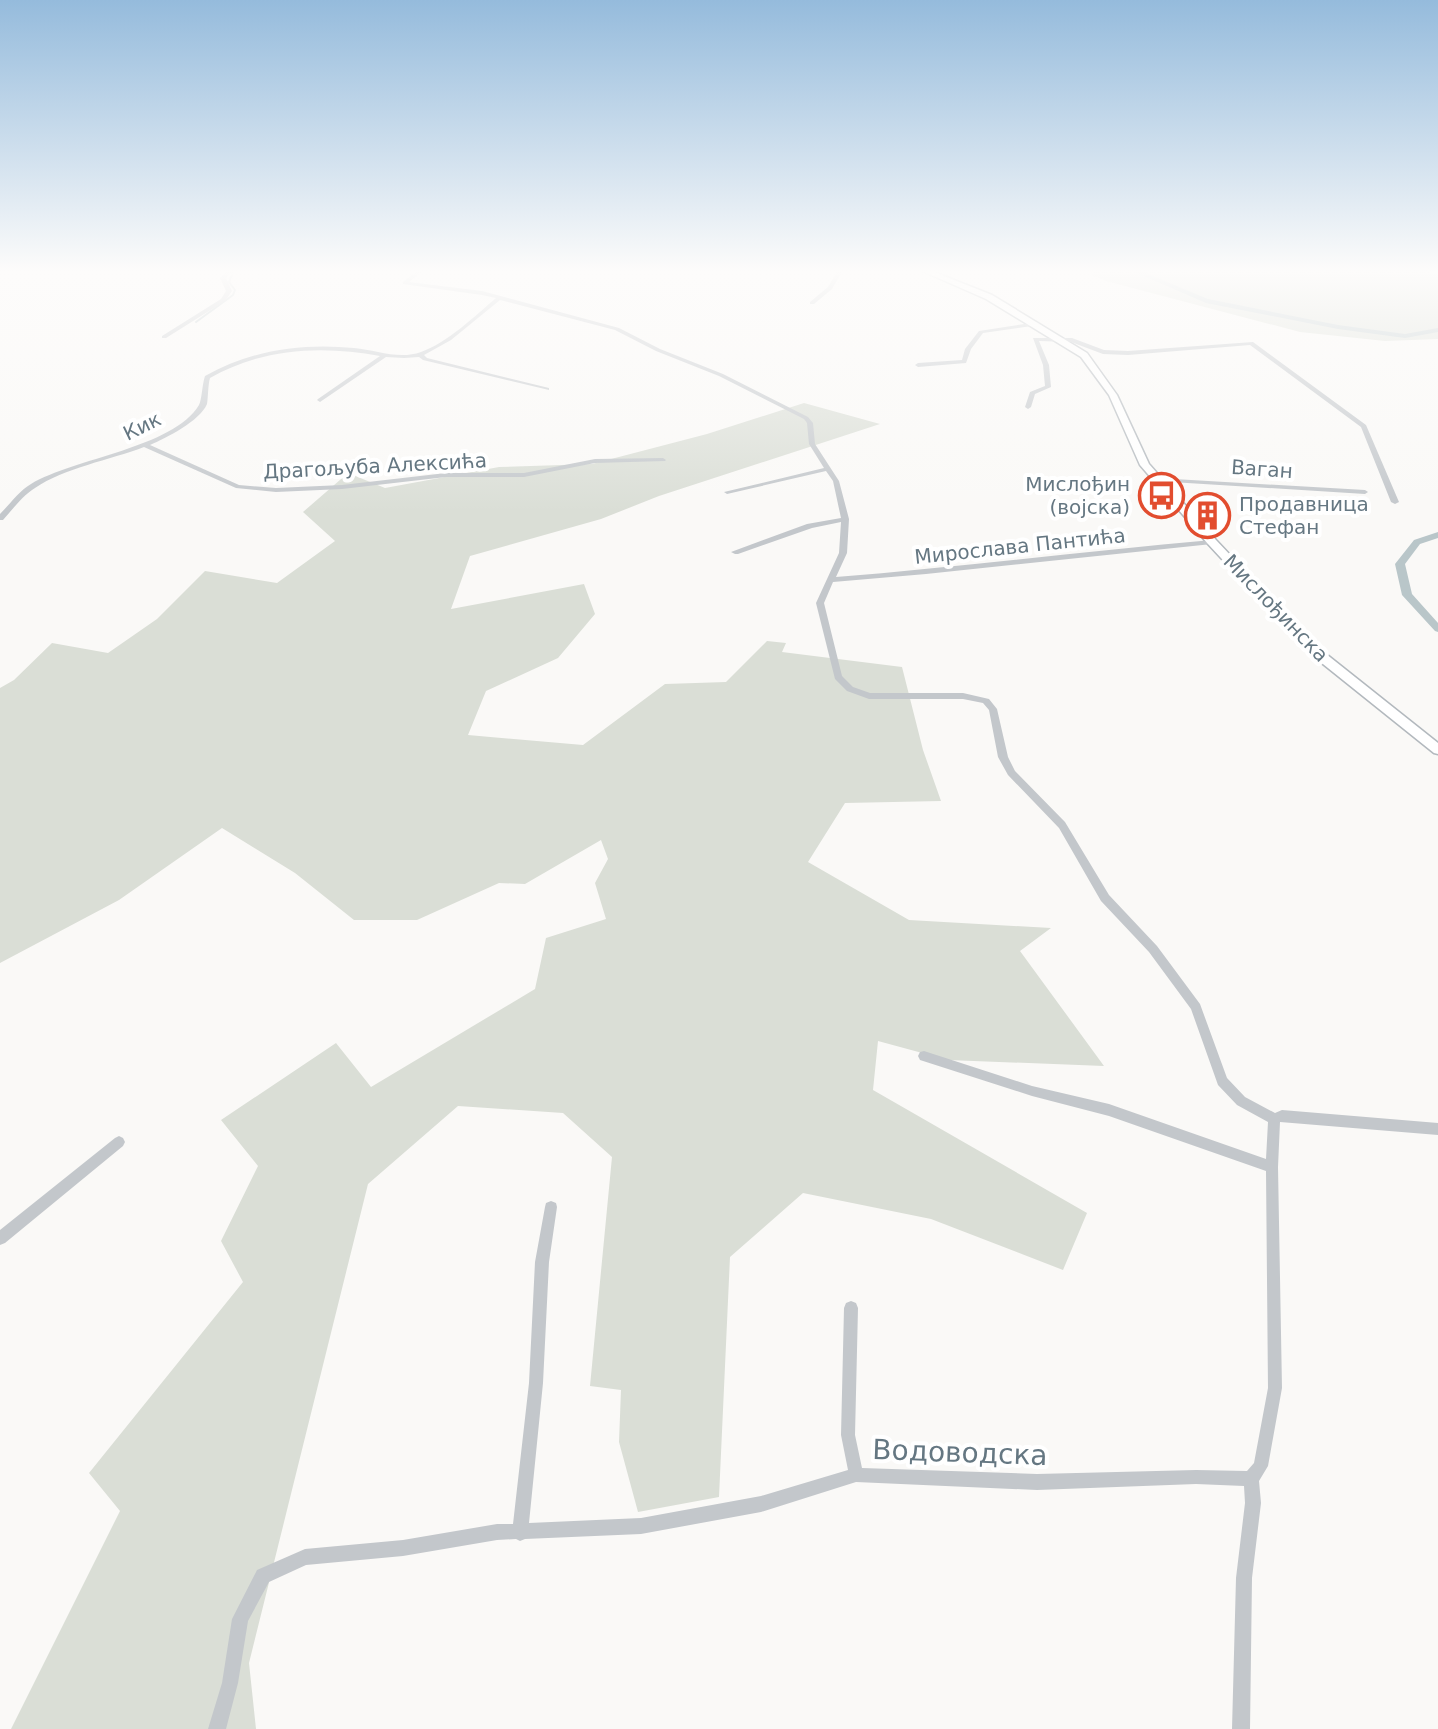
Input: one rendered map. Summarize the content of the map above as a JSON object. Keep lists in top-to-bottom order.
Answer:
{
  "streets": {
    "main road": ["Мислођинска"],
    "street": [
      "Кик",
      "Драгољуба Алексића",
      "Ваган",
      "Мирослава Пантића",
      "Водоводска"
    ]
  },
  "crossings": [
    ["Кик", "Драгољуба Алексића"],
    ["Ваган", "Мислођинска"],
    ["Мирослава Пантића", "Мислођинска"]
  ],
  "places": {
    "bus stop": ["Мислођин (војска)"],
    "building": ["Продавница Стефан"]
  }
}
